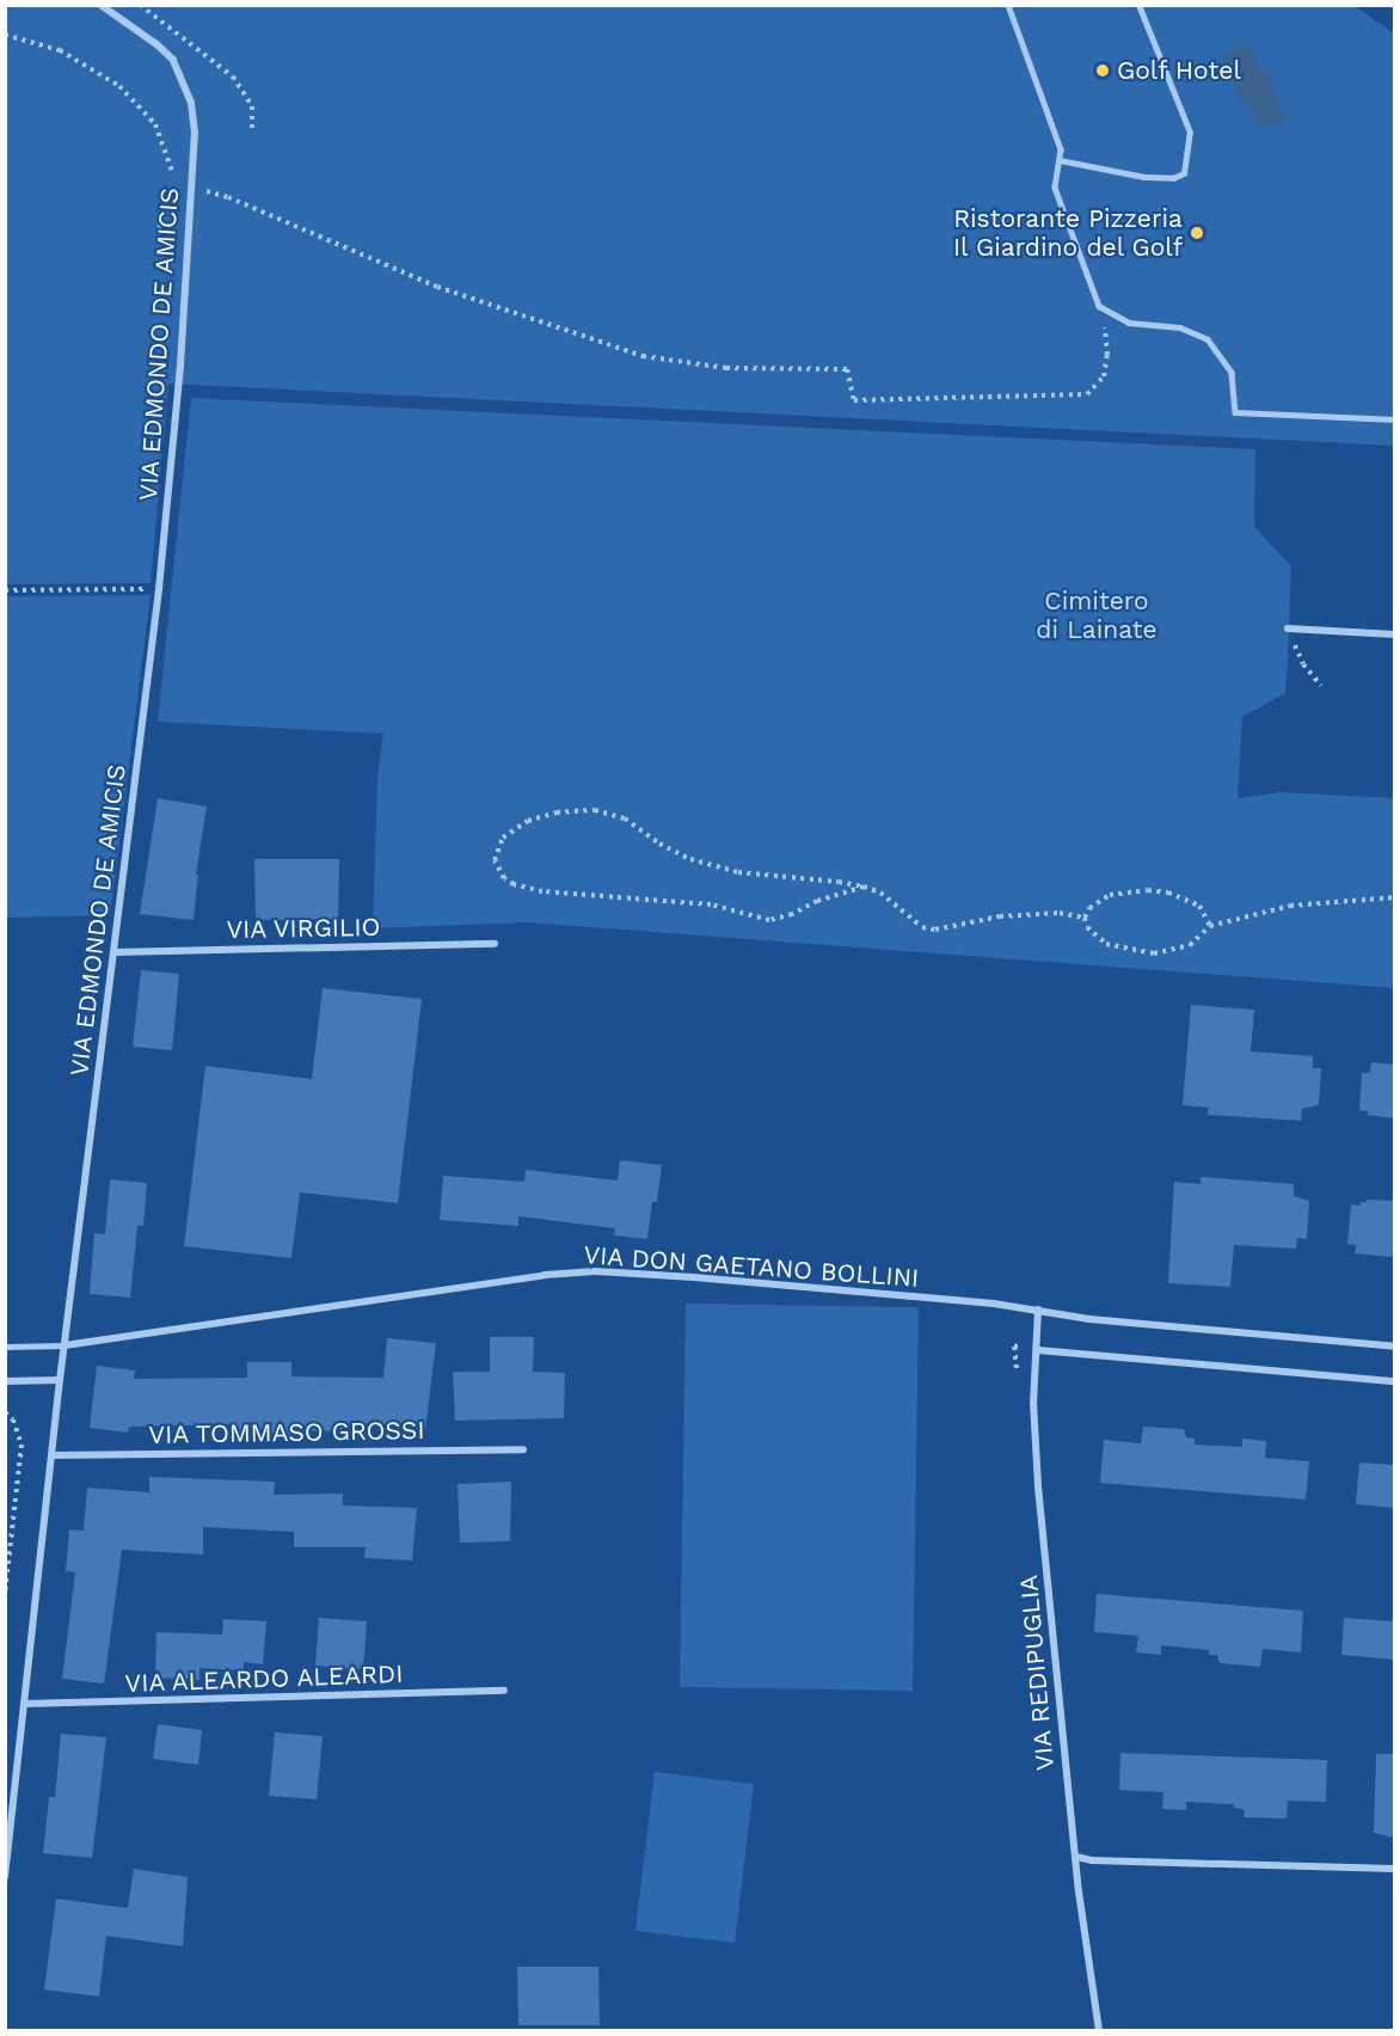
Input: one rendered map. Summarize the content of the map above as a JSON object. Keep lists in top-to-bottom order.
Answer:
{
  "streets": {
    "street": [
      "VIA EDMONDO DE AMICIS",
      "VIA VIRGILIO",
      "VIA DON GAETANO BOLLINI",
      "VIA TOMMASO GROSSI",
      "VIA REDIPUGLIA",
      "VIA ALEARDO ALEARDI"
    ]
  },
  "crossings": [
    ["VIA EDMONDO DE AMICIS", "VIA VIRGILIO"],
    ["VIA EDMONDO DE AMICIS", "VIA DON GAETANO BOLLINI"],
    ["VIA EDMONDO DE AMICIS", "VIA TOMMASO GROSSI"],
    ["VIA EDMONDO DE AMICIS", "VIA ALEARDO ALEARDI"],
    ["VIA DON GAETANO BOLLINI", "VIA REDIPUGLIA"]
  ],
  "parks": ["Cimitero di Lainate"],
  "places": ["Golf Hotel", "Ristorante Pizzeria Il Giardino del Golf"]
}
